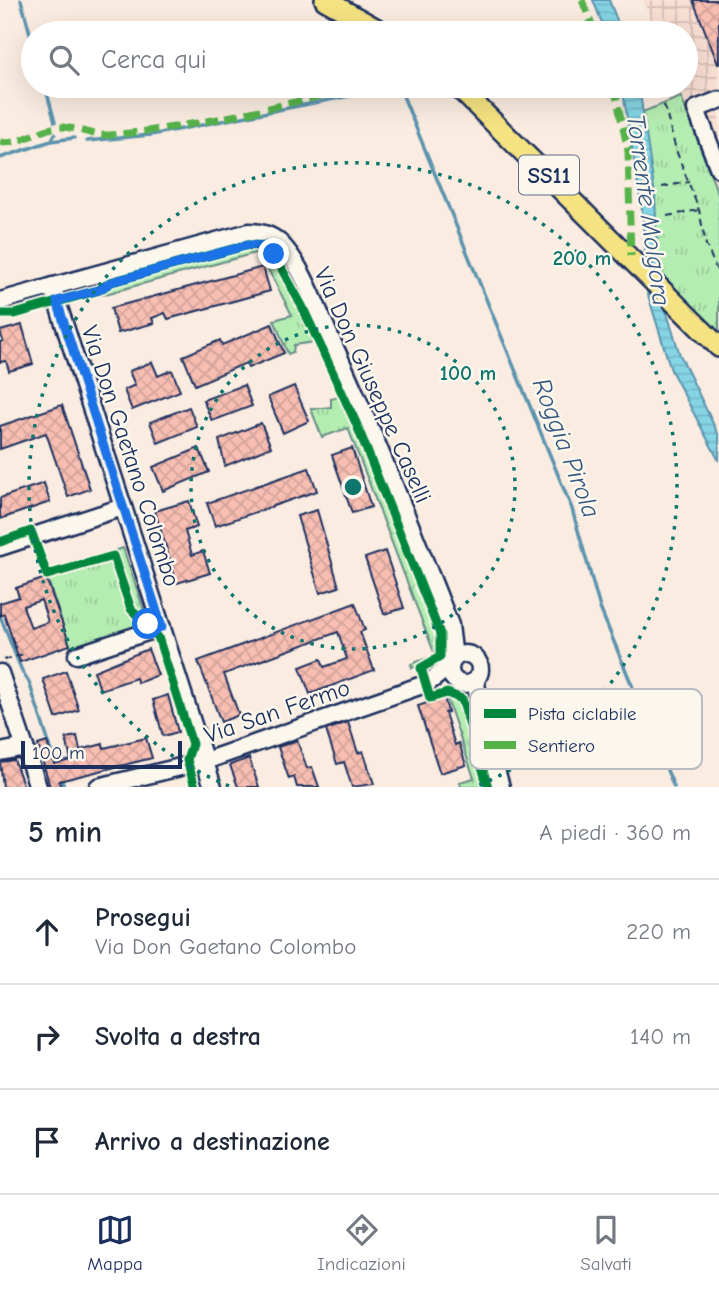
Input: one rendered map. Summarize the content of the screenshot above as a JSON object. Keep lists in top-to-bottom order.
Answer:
{
  "streets": {
    "main road": ["SS11"],
    "street": ["Via Don Giuseppe Caselli", "Via Don Gaetano Colombo", "Via San Fermo"]
  },
  "crossings": [
    ["Via Don Giuseppe Caselli", "Via Don Gaetano Colombo"],
    ["Via Don Gaetano Colombo", "Via San Fermo"]
  ],
  "water": ["Torrente Molgora", "Roggia Pirola"],
  "legend": ["Pista ciclabile", "Sentiero"],
  "scale_bar": "100 m",
  "page": {
    "search": "Cerca qui",
    "scale": "100 m",
    "heading": ["5 min", "A piedi · 360 m"],
    "list": [
      ["Prosegui", "Via Don Gaetano Colombo", "220 m"],
      ["Svolta a destra", "140 m"],
      "Arrivo a destinazione"
    ],
    "nav": ["Mappa", "Indicazioni", "Salvati"]
  },
  "rings": ["200 m", "100 m"]
}
